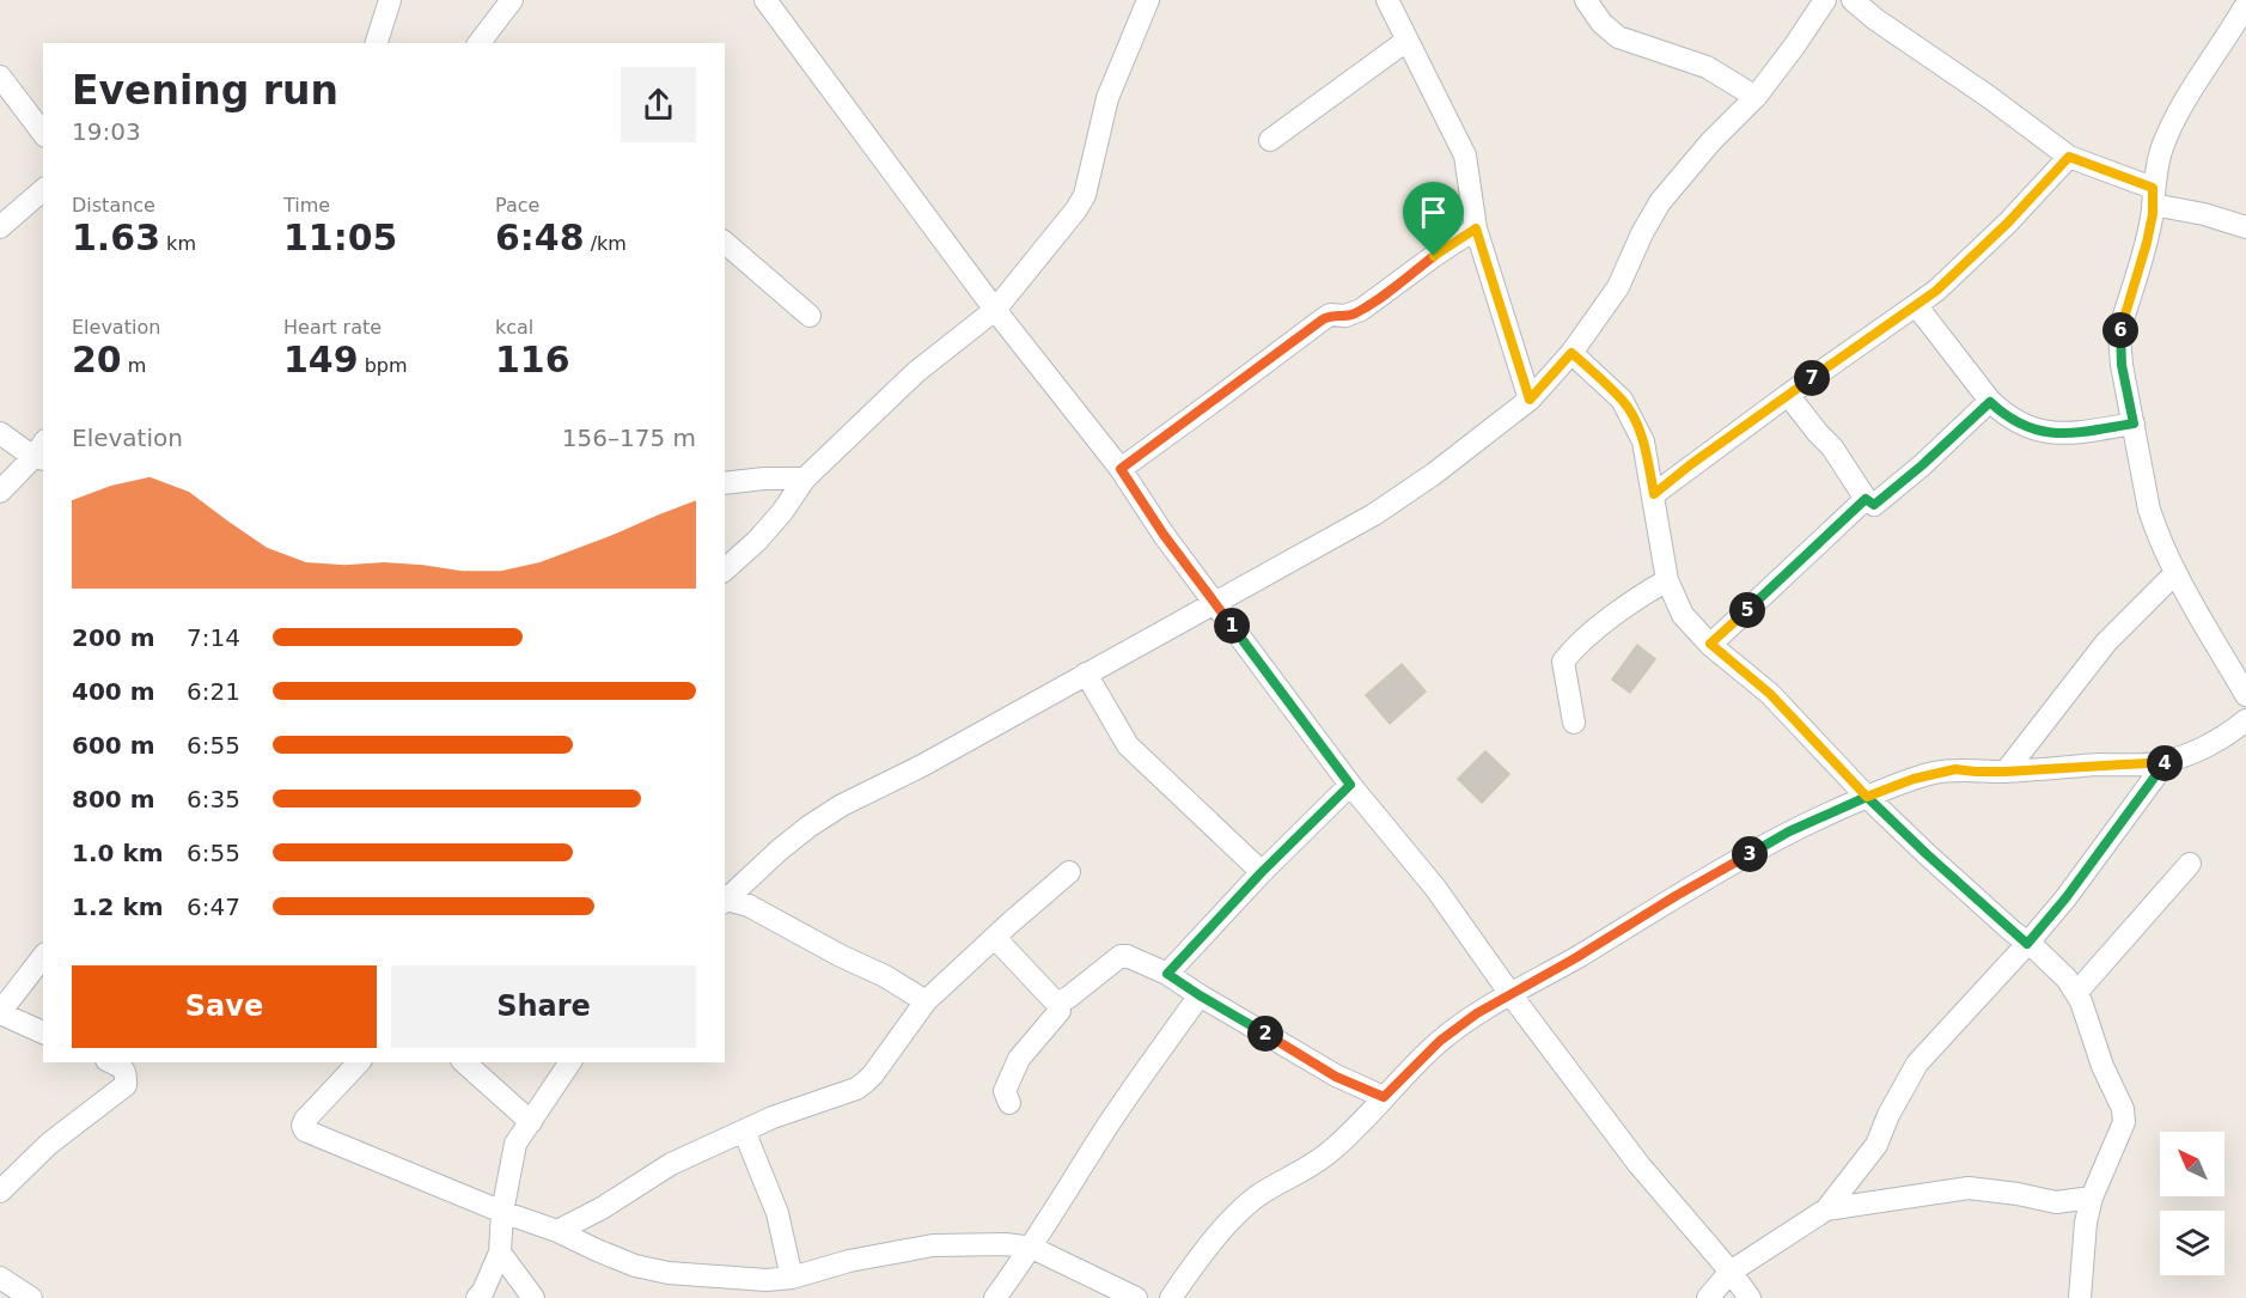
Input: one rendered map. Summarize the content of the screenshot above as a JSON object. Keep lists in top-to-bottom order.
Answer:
{
  "north": "top left",
  "page": {
    "heading": ["Evening run", "19:03"],
    "stats": [
      ["Distance", "1.63 km"],
      ["Time", "11:05"],
      ["Pace", "6:48 /km"],
      ["Elevation", "20 m"],
      ["Heart rate", "149 bpm"],
      ["kcal", "116"]
    ],
    "pins": [
      "6",
      "7",
      "5",
      "1",
      "4",
      "3",
      "2"
    ],
    "chart": ["Elevation", "156–175 m"],
    "list": [
      {
        "name": "200 m",
        "note": "7:14"
      },
      {
        "name": "400 m",
        "note": "6:21"
      },
      {
        "name": "600 m",
        "note": "6:55"
      },
      {
        "name": "800 m",
        "note": "6:35"
      },
      {
        "name": "1.0 km",
        "note": "6:55"
      },
      {
        "name": "1.2 km",
        "note": "6:47"
      }
    ],
    "buttons": ["Save", "Share"]
  }
}
